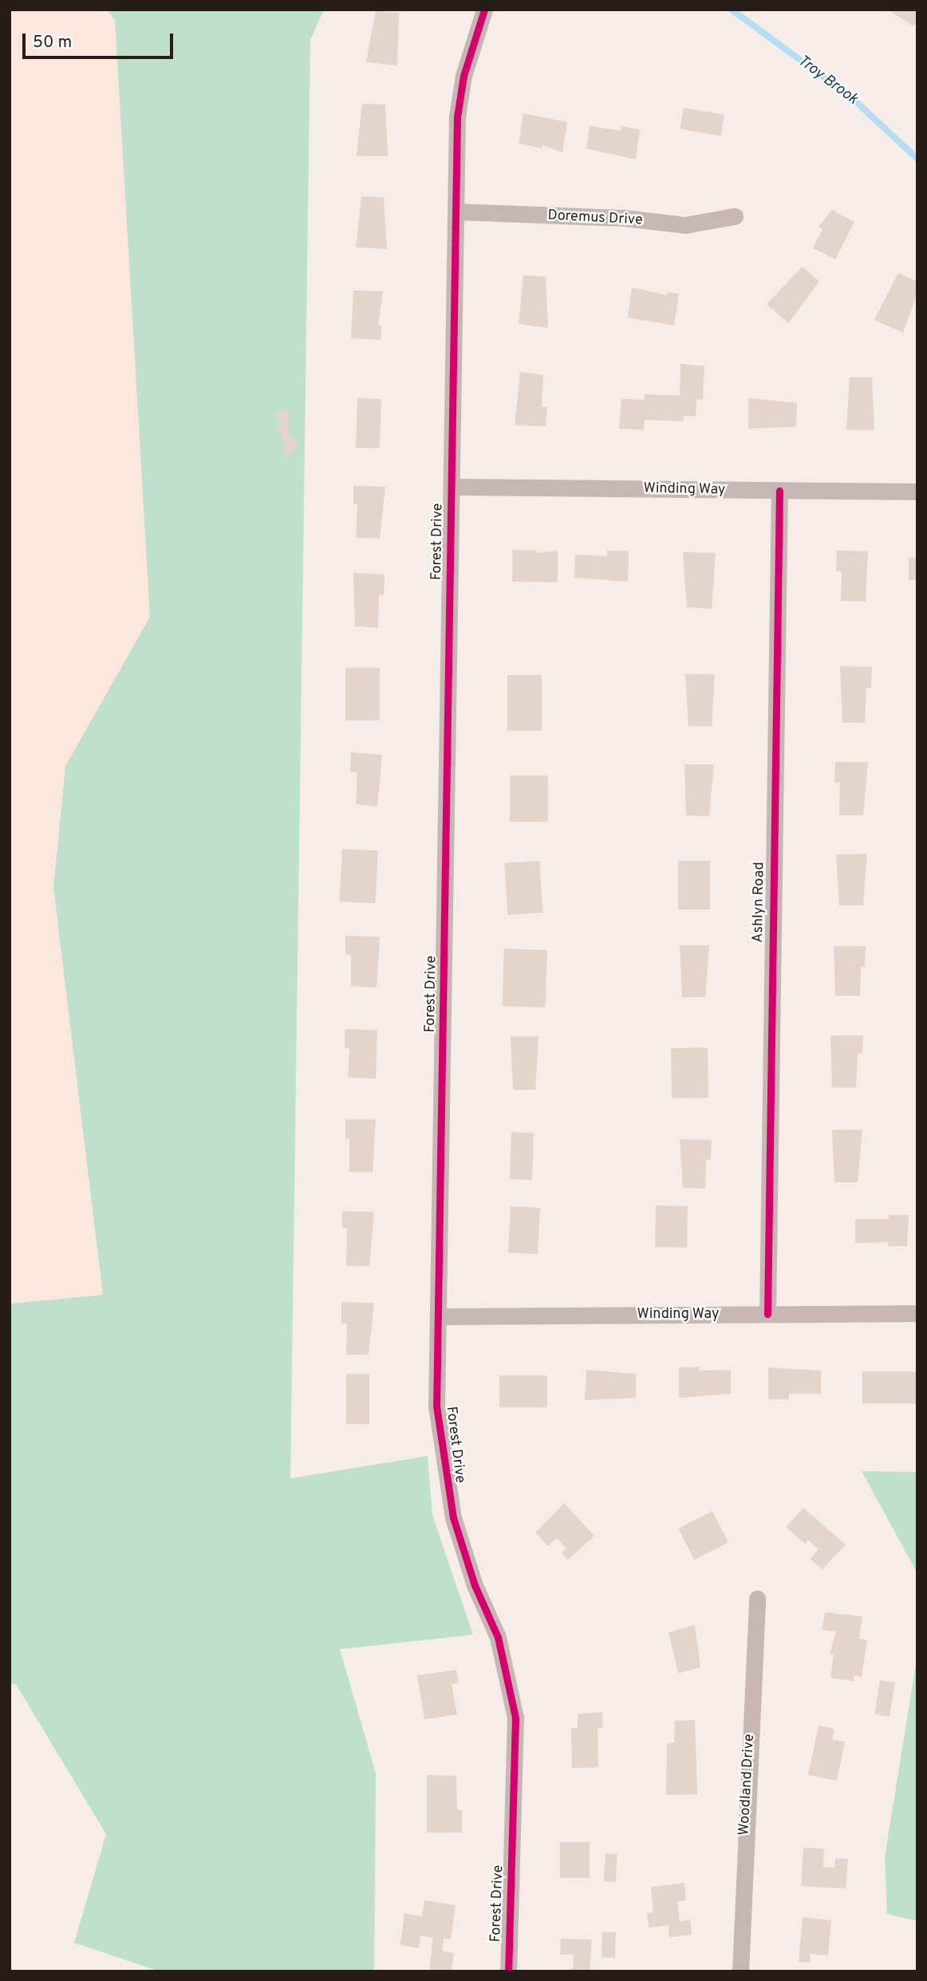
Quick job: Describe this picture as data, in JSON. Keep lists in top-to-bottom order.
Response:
{
  "streets": {
    "street": [
      "Doremus Drive",
      "Winding Way",
      "Forest Drive",
      "Ashlyn Road",
      "Woodland Drive"
    ]
  },
  "crossings": [
    ["Doremus Drive", "Forest Drive"],
    ["Winding Way", "Forest Drive"],
    ["Winding Way", "Ashlyn Road"]
  ],
  "water": ["Troy Brook"],
  "scale_bar": "50 m"
}
